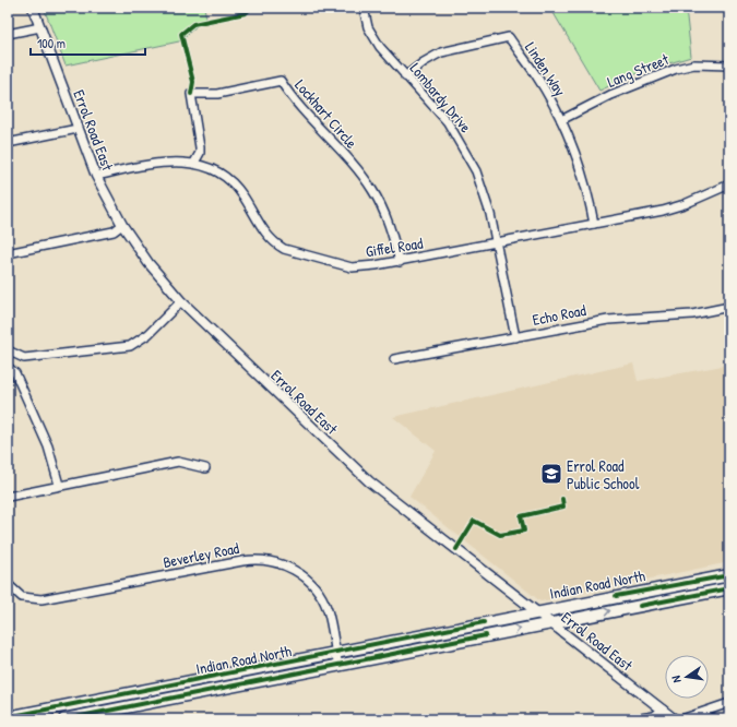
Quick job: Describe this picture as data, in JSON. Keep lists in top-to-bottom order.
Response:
{
  "streets": {
    "main road": ["Indian Road North"],
    "street": [
      "Linden Way",
      "Lang Street",
      "Lombardy Drive",
      "Lockhart Circle",
      "Errol Road East",
      "Giffel Road",
      "Echo Road",
      "Beverley Road"
    ]
  },
  "crossings": [
    ["Linden Way", "Lang Street"],
    ["Linden Way", "Lombardy Drive"],
    ["Linden Way", "Giffel Road"],
    ["Lombardy Drive", "Giffel Road"],
    ["Lombardy Drive", "Echo Road"],
    ["Lockhart Circle", "Giffel Road"],
    ["Errol Road East", "Giffel Road"],
    ["Errol Road East", "Indian Road North"],
    ["Beverley Road", "Indian Road North"]
  ],
  "places": {
    "school or university": ["Errol Road Public School"]
  },
  "scale_bar": "100 m",
  "north": "left"
}
